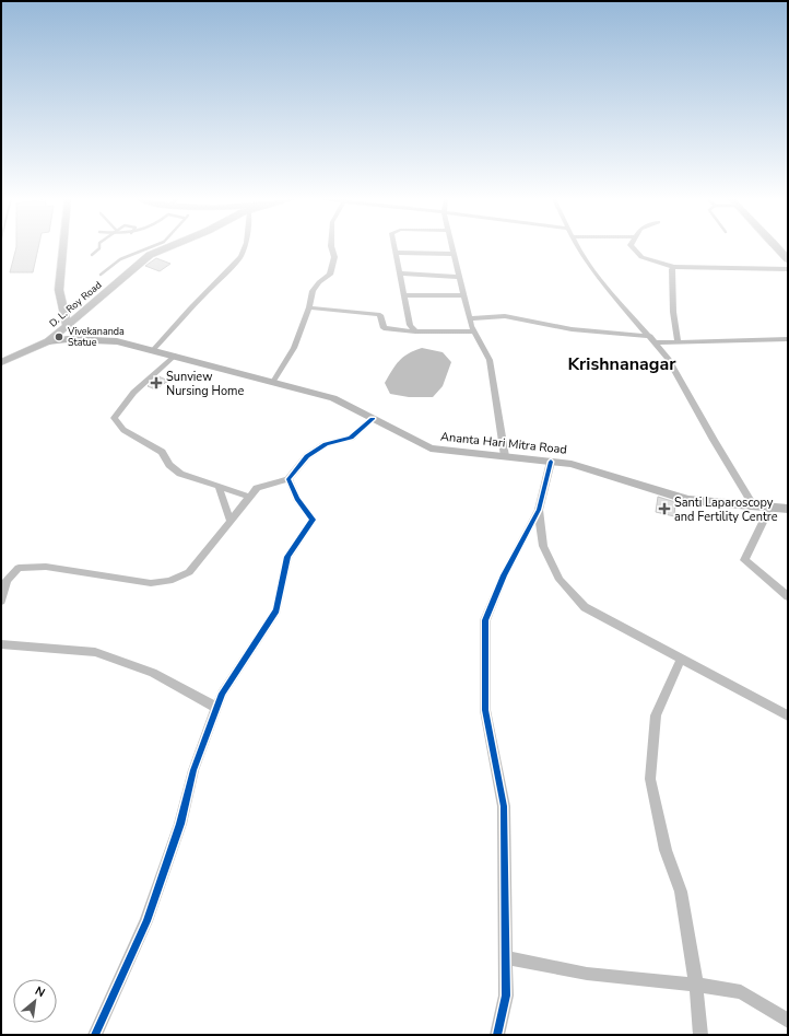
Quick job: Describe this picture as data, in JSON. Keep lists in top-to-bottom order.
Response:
{
  "streets": {
    "main road": ["D. L. Roy Road", "Ananta Hari Mitra Road"]
  },
  "crossings": [
    ["D. L. Roy Road", "Ananta Hari Mitra Road"]
  ],
  "districts": ["Krishnanagar"],
  "places": {
    "other": ["Vivekananda Statue"],
    "health": ["Sunview Nursing Home", "Santi Laparoscopy and Fertility Centre"]
  },
  "north": "top right"
}
